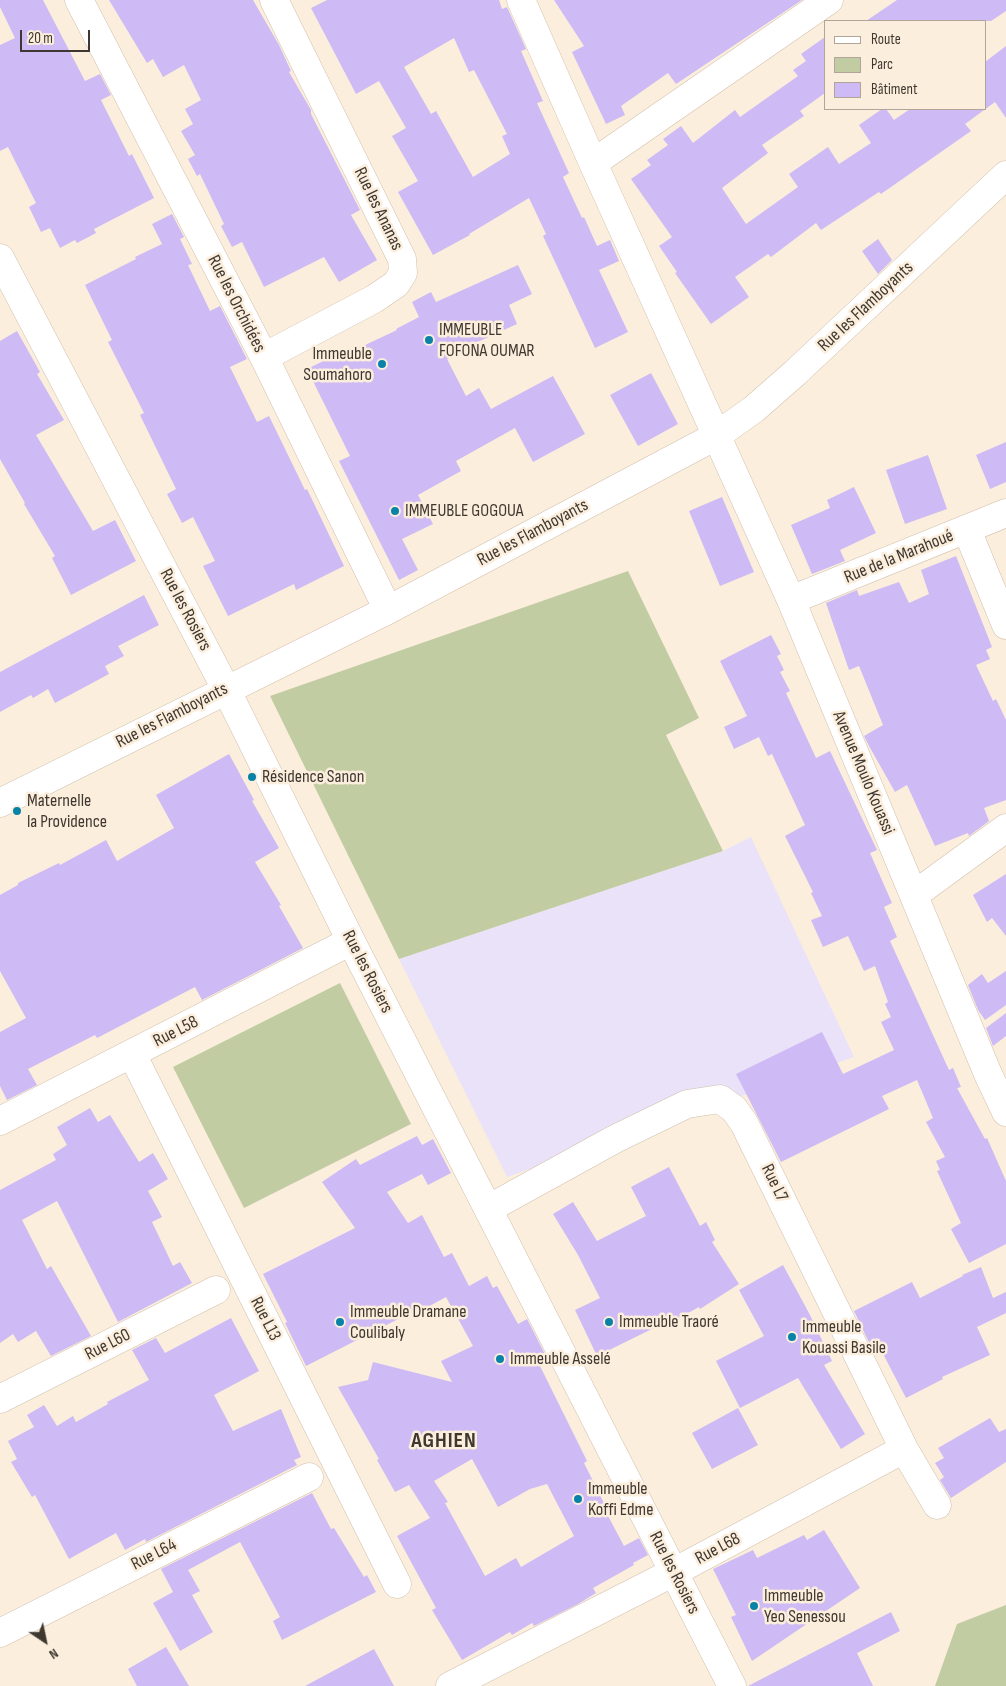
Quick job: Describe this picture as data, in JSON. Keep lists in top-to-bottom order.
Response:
{
  "streets": {
    "street": [
      "Rue les Ananas",
      "Rue les Orchidées",
      "Rue les Flamboyants",
      "Rue de la Marahoué",
      "Rue les Rosiers",
      "Avenue Moulo Kouassi",
      "Rue L58",
      "Rue L7",
      "Rue L13",
      "Rue L60",
      "Rue L68",
      "Rue L64"
    ]
  },
  "crossings": [
    ["Rue les Ananas", "Rue les Orchidées"],
    ["Rue les Orchidées", "Rue les Flamboyants"],
    ["Rue les Flamboyants", "Rue les Rosiers"],
    ["Rue les Flamboyants", "Avenue Moulo Kouassi"],
    ["Rue de la Marahoué", "Avenue Moulo Kouassi"],
    ["Rue les Rosiers", "Rue L58"],
    ["Rue les Rosiers", "Rue L7"],
    ["Rue les Rosiers", "Rue L68"],
    ["Rue L58", "Rue L13"],
    ["Rue L7", "Rue L68"]
  ],
  "districts": ["AGHIEN"],
  "places": [
    "IMMEUBLE FOFONA OUMAR",
    "Immeuble Soumahoro",
    "IMMEUBLE GOGOUA",
    "Résidence Sanon",
    "Maternelle la Providence",
    "Immeuble Dramane Coulibaly",
    "Immeuble Traoré",
    "Immeuble Kouassi Basile",
    "Immeuble Asselé",
    "Immeuble Koffi Edme",
    "Immeuble Yeo Senessou"
  ],
  "legend": ["Route", "Parc", "Bâtiment"],
  "scale_bar": "20 m",
  "north": "bottom right"
}
